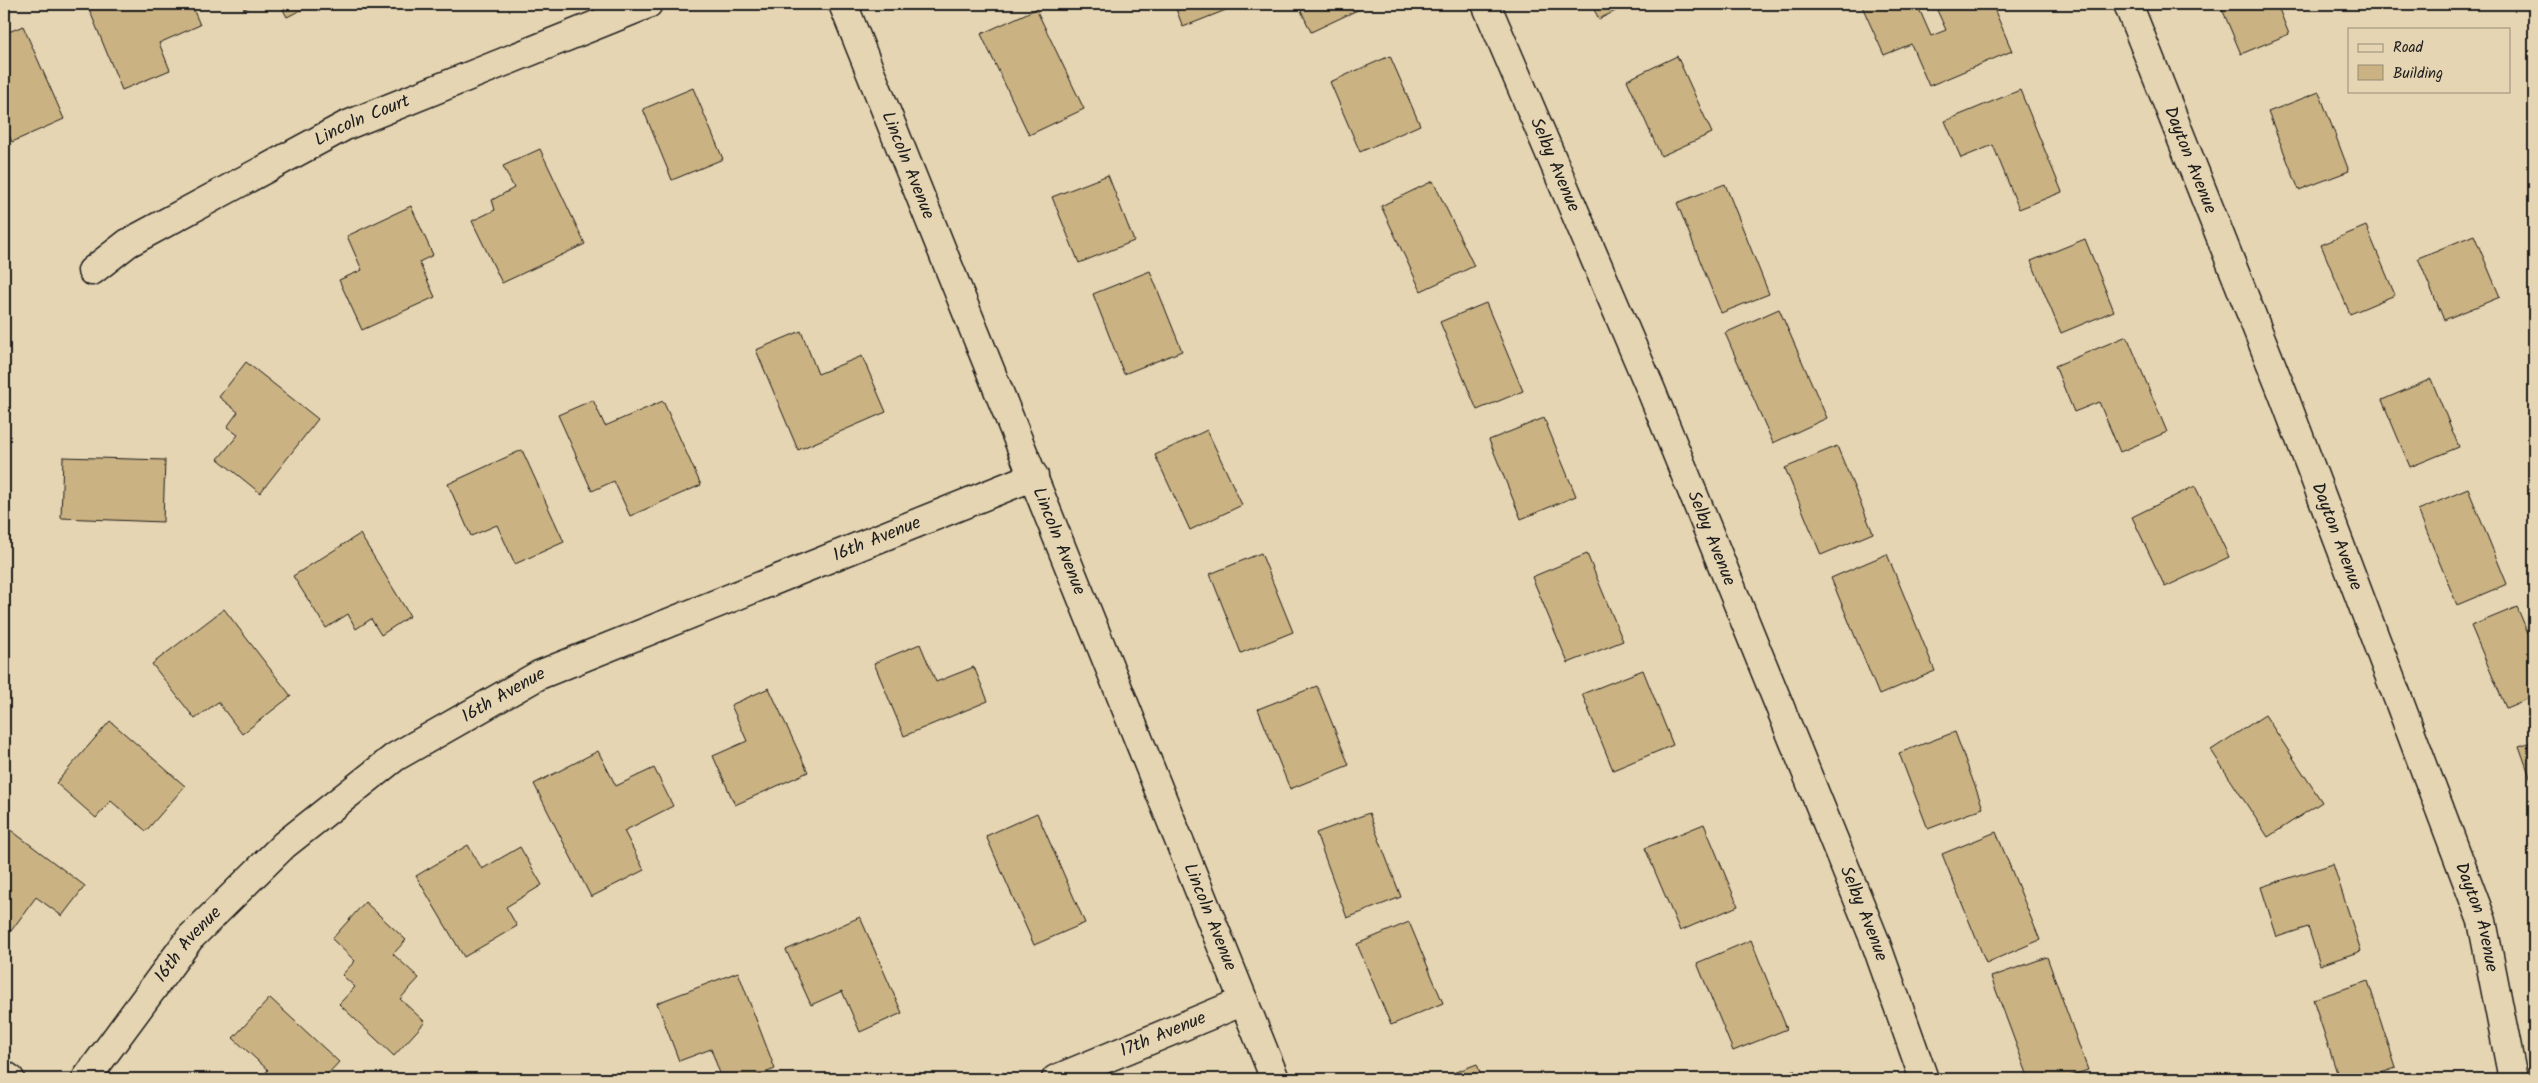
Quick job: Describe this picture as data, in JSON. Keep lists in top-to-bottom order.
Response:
{
  "streets": {
    "street": [
      "Lincoln Court",
      "Dayton Avenue",
      "Selby Avenue",
      "Lincoln Avenue",
      "16th Avenue",
      "17th Avenue"
    ]
  },
  "crossings": [
    ["Lincoln Avenue", "16th Avenue"],
    ["Lincoln Avenue", "17th Avenue"]
  ],
  "legend": ["Road", "Building"]
}
